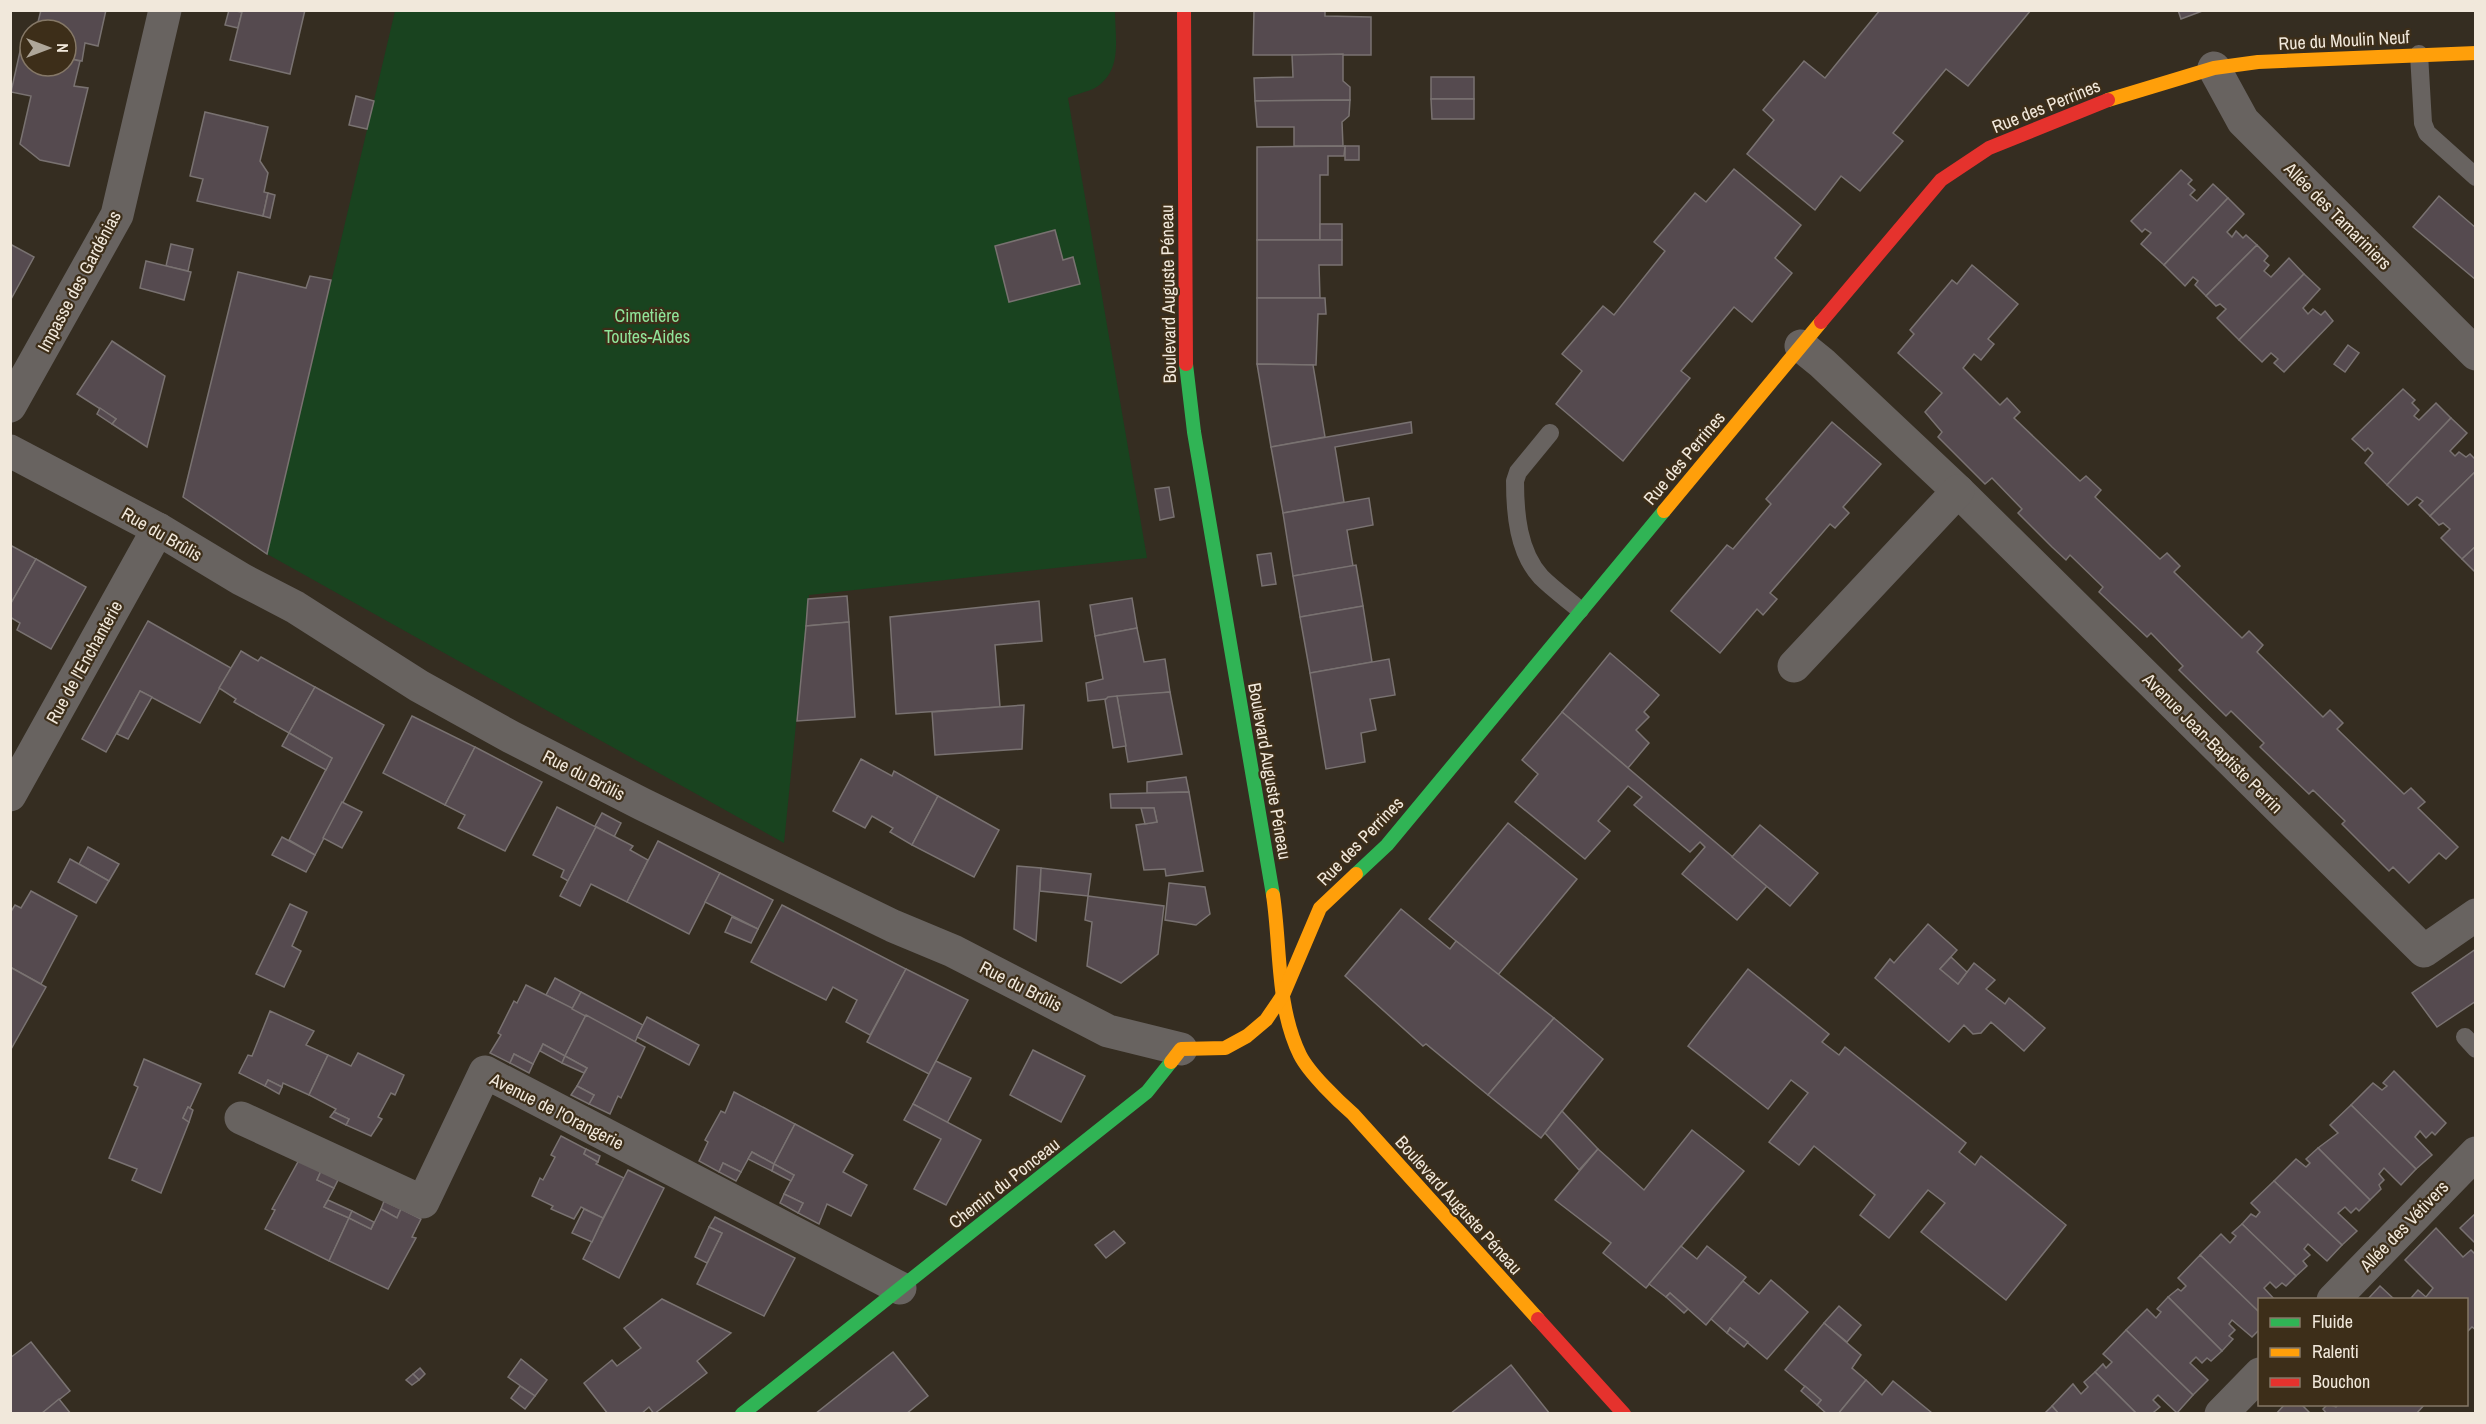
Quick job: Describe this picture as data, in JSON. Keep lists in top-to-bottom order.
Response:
{
  "streets": {
    "street": [
      "Rue du Moulin Neuf",
      "Rue des Perrines",
      "Allée des Tamariniers",
      "Impasse des Gardénias",
      "Boulevard Auguste Péneau",
      "Rue du Brûlis",
      "Rue de l'Enchanterie",
      "Avenue Jean-Baptiste Perrin",
      "Avenue de l'Orangerie",
      "Chemin du Ponceau",
      "Allée des Vétivers"
    ]
  },
  "crossings": [
    ["Rue du Moulin Neuf", "Rue des Perrines"],
    ["Rue du Moulin Neuf", "Allée des Tamariniers"],
    ["Rue des Perrines", "Allée des Tamariniers"],
    ["Rue des Perrines", "Boulevard Auguste Péneau"],
    ["Rue des Perrines", "Avenue Jean-Baptiste Perrin"],
    ["Rue du Brûlis", "Rue de l'Enchanterie"],
    ["Rue du Brûlis", "Chemin du Ponceau"],
    ["Avenue de l'Orangerie", "Chemin du Ponceau"]
  ],
  "parks": ["Cimetière Toutes-Aides"],
  "legend": ["Fluide", "Ralenti", "Bouchon"],
  "north": "right"
}
